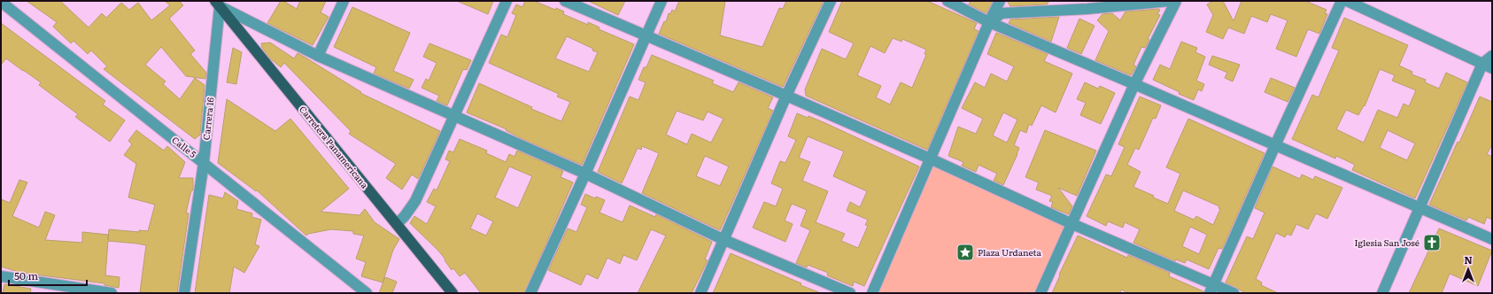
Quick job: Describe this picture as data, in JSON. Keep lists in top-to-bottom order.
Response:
{
  "streets": {
    "main road": ["Carretera Panamericana"],
    "street": ["Carrera 16", "Calle 5"]
  },
  "crossings": [
    ["Carrera 16", "Calle 5"],
    ["Carrera 16", "Carretera Panamericana"]
  ],
  "places": {
    "church": ["Iglesia San José"],
    "place": ["Plaza Urdaneta"]
  },
  "scale_bar": "50 m",
  "north": "top"
}
